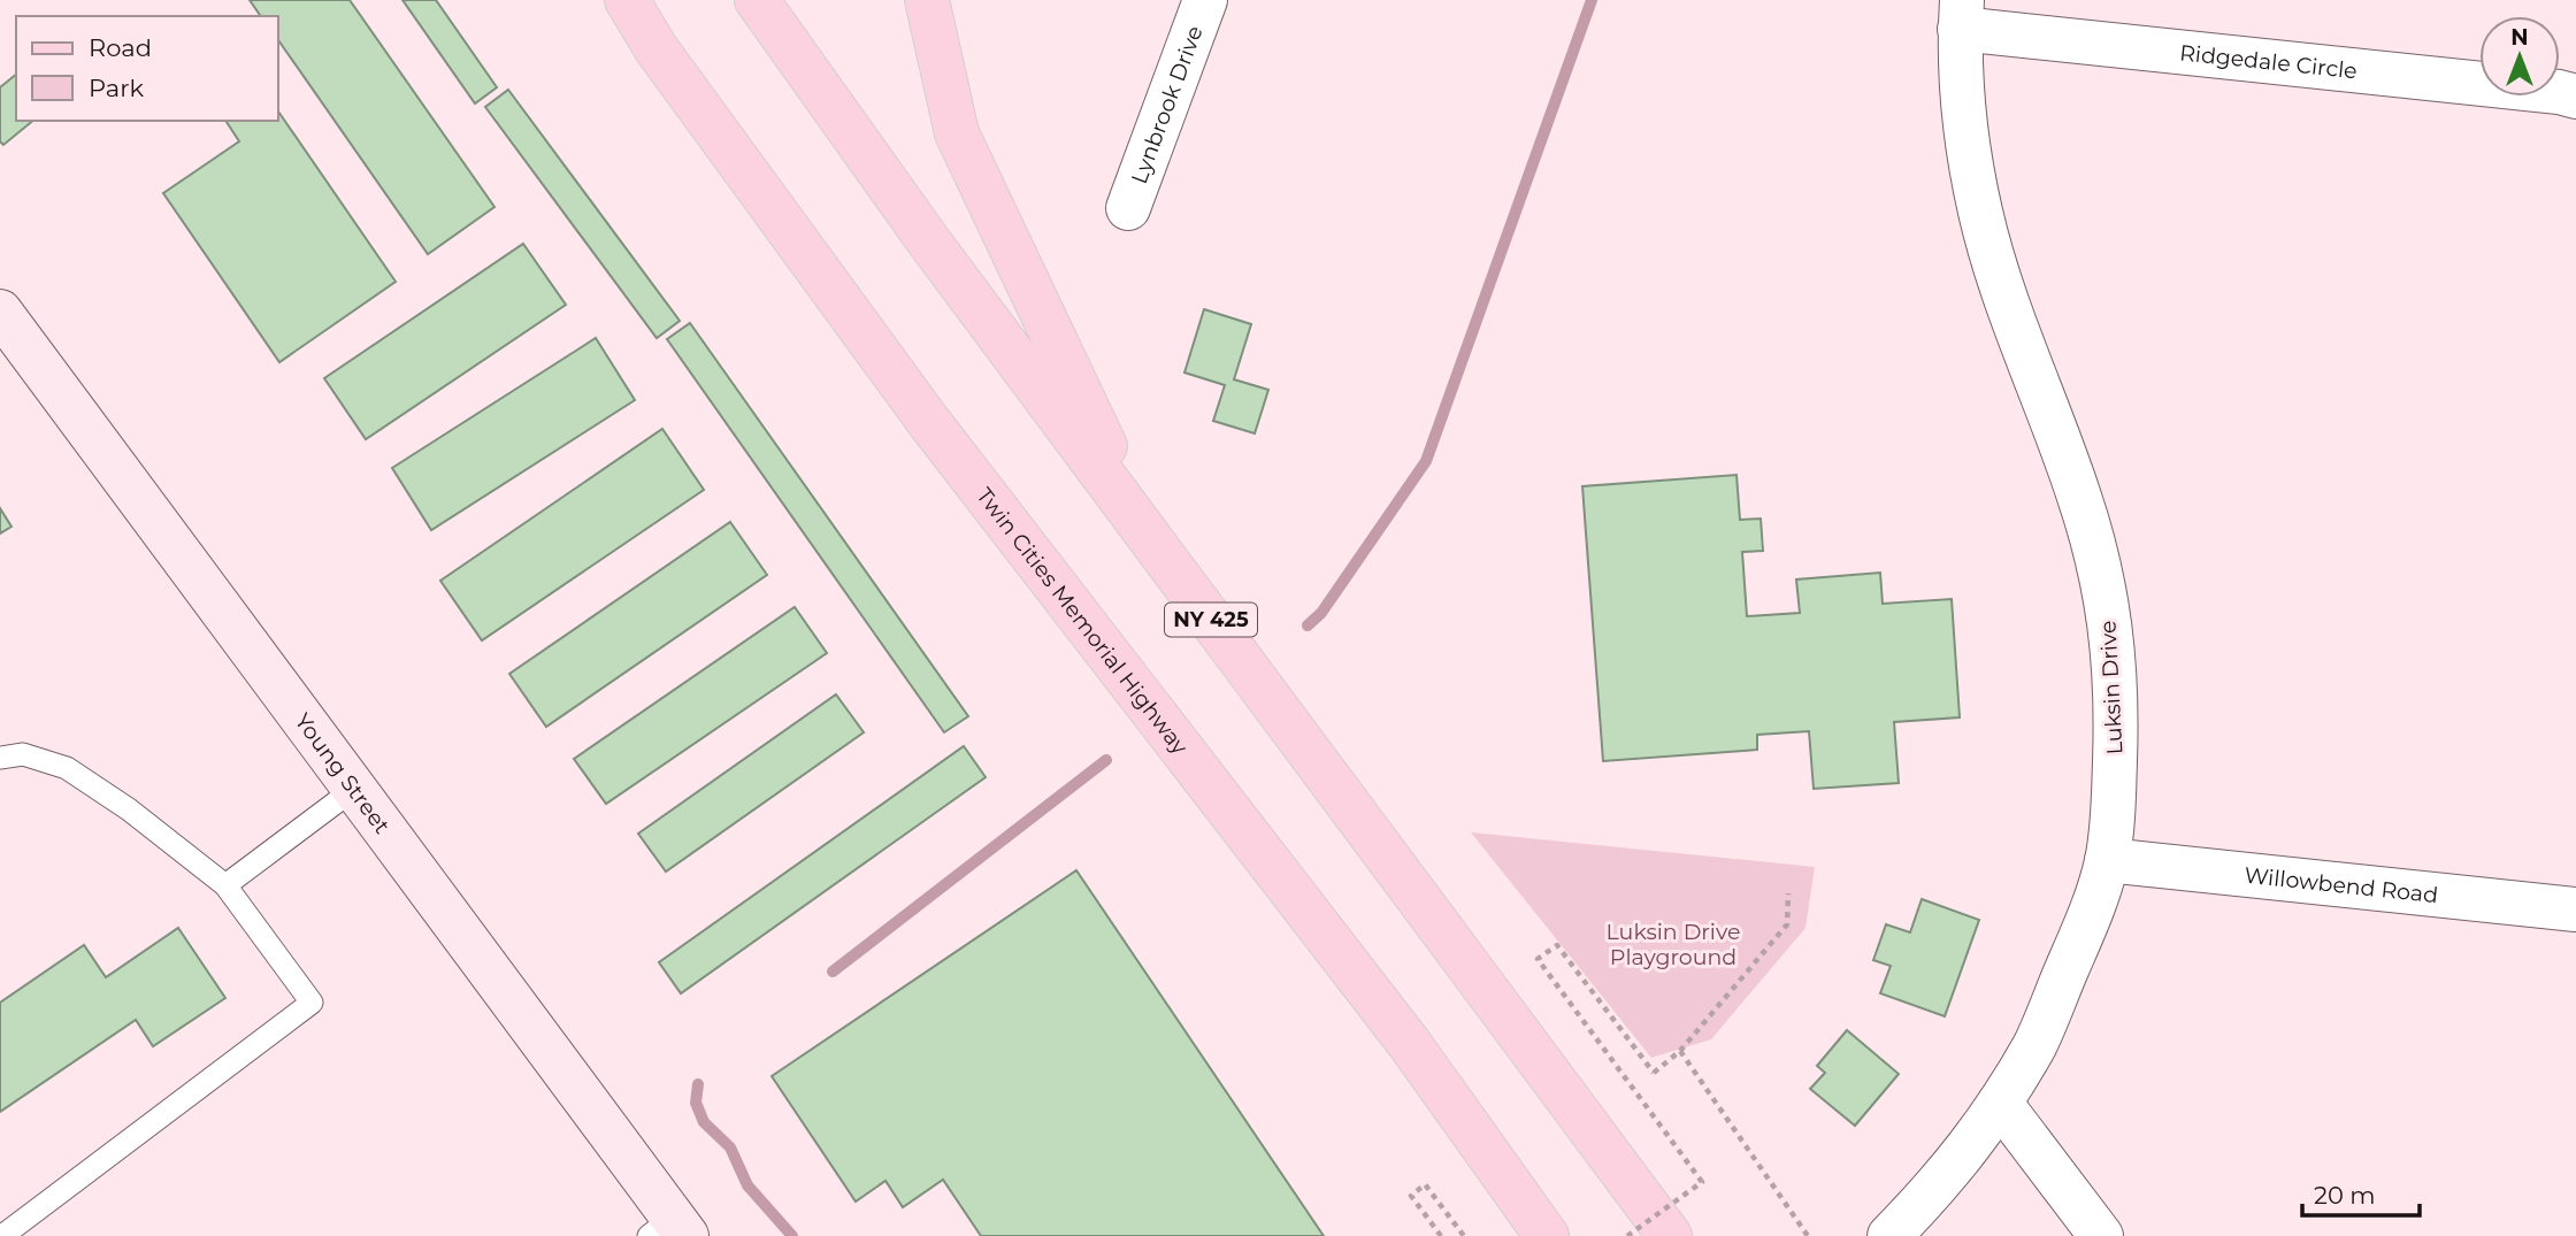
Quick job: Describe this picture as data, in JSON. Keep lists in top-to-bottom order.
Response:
{
  "streets": {
    "main road": ["NY 425", "Twin Cities Memorial Highway"],
    "street": [
      "Ridgedale Circle",
      "Lynbrook Drive",
      "Luksin Drive",
      "Young Street",
      "Willowbend Road"
    ]
  },
  "crossings": [
    ["Ridgedale Circle", "Luksin Drive"],
    ["Luksin Drive", "Willowbend Road"]
  ],
  "parks": ["Luksin Drive Playground"],
  "legend": ["Road", "Park"],
  "scale_bar": "20 m",
  "north": "top"
}
